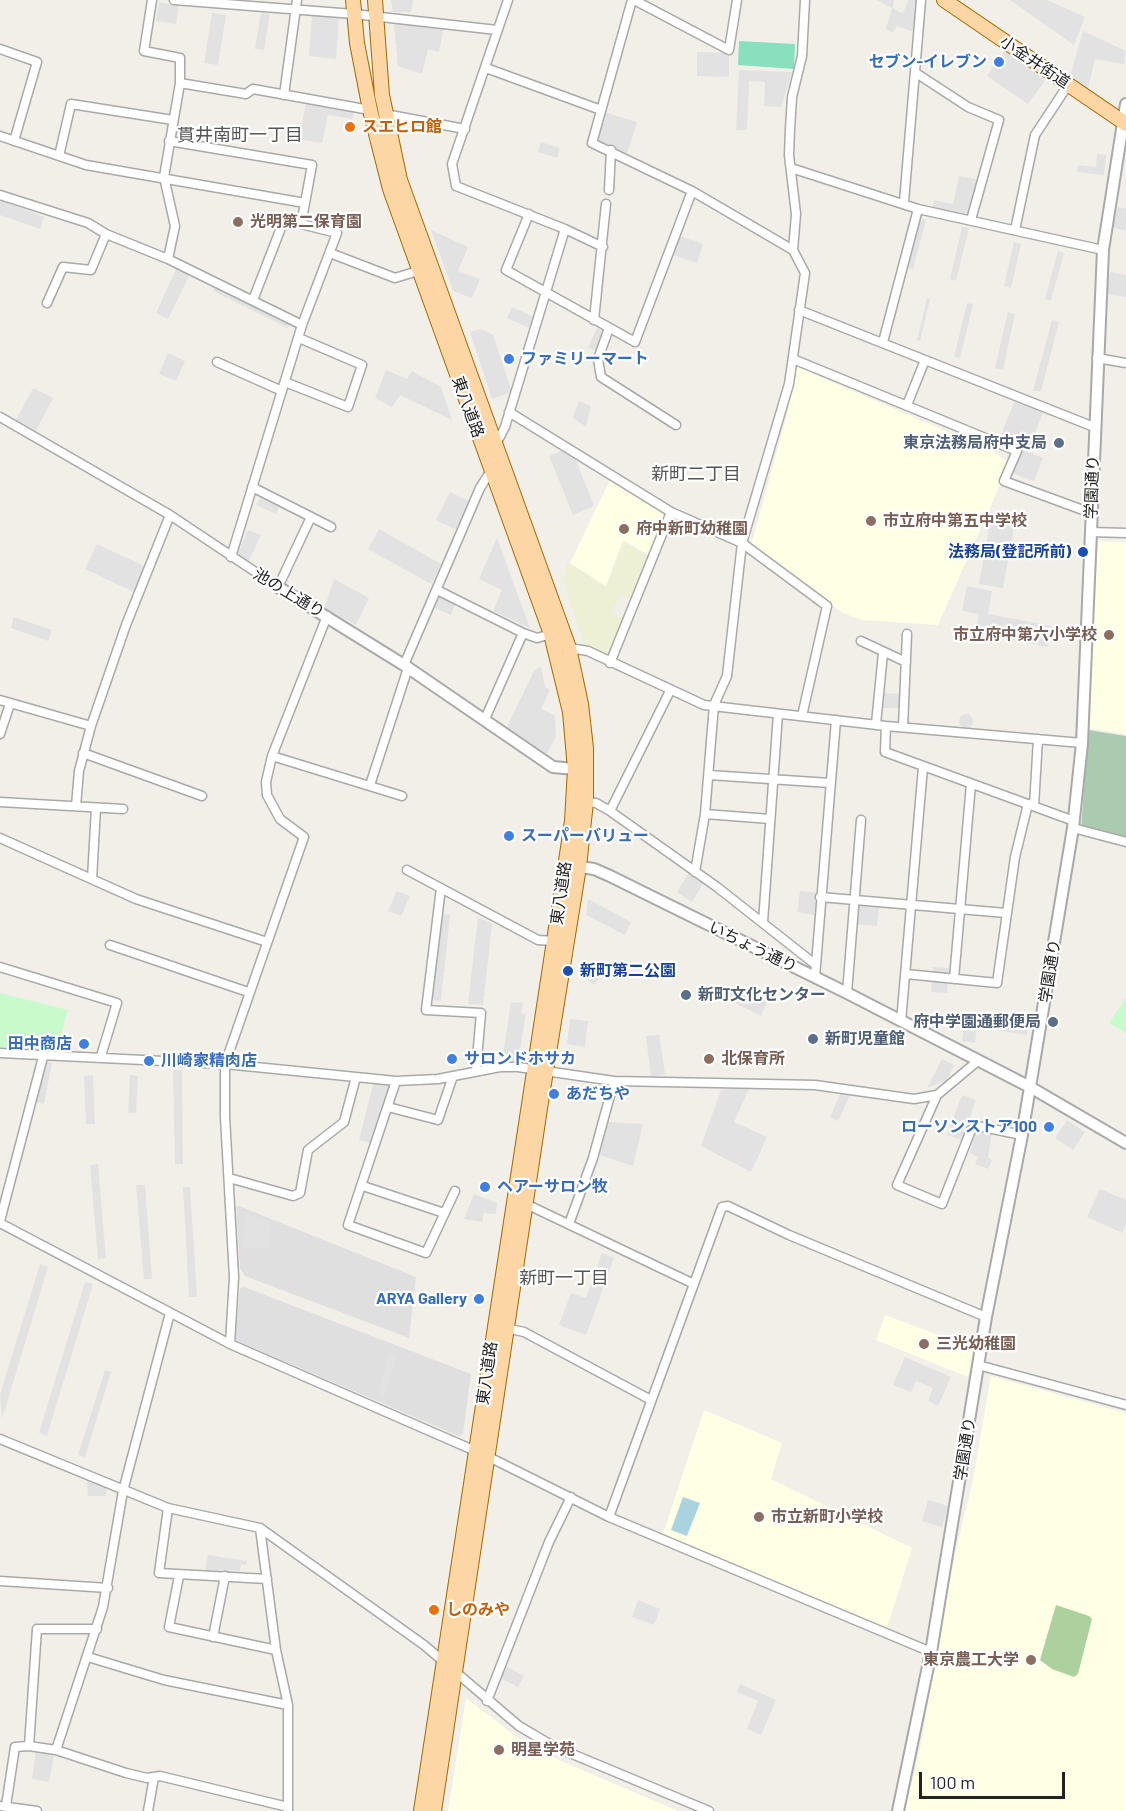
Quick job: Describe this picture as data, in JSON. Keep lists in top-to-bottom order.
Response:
{
  "streets": {
    "main road": ["小金井街道", "東八道路"],
    "street": ["学園通り", "池の上通り", "いちょう通り"]
  },
  "crossings": [
    ["小金井街道", "学園通り"],
    ["東八道路", "池の上通り"],
    ["東八道路", "いちょう通り"],
    ["学園通り", "いちょう通り"]
  ],
  "districts": ["貫井南町一丁目", "新町二丁目", "新町一丁目"],
  "places": [
    "セブン-イレブン",
    "スエヒロ館",
    "光明第二保育園",
    "ファミリーマート",
    "東京法務局府中支局",
    "市立府中第五中学校",
    "府中新町幼稚園",
    "法務局(登記所前)",
    "市立府中第六小学校",
    "スーパーバリュー",
    "新町第二公園",
    "新町文化センター",
    "府中学園通郵便局",
    "新町児童館",
    "田中商店",
    "サロンドホサカ",
    "北保育所",
    "川崎家精肉店",
    "あだちや",
    "ローソンストア100",
    "ヘアーサロン牧",
    "ARYA Gallery",
    "三光幼稚園",
    "市立新町小学校",
    "しのみや",
    "東京農工大学",
    "明星学苑"
  ],
  "scale_bar": "100 m"
}
